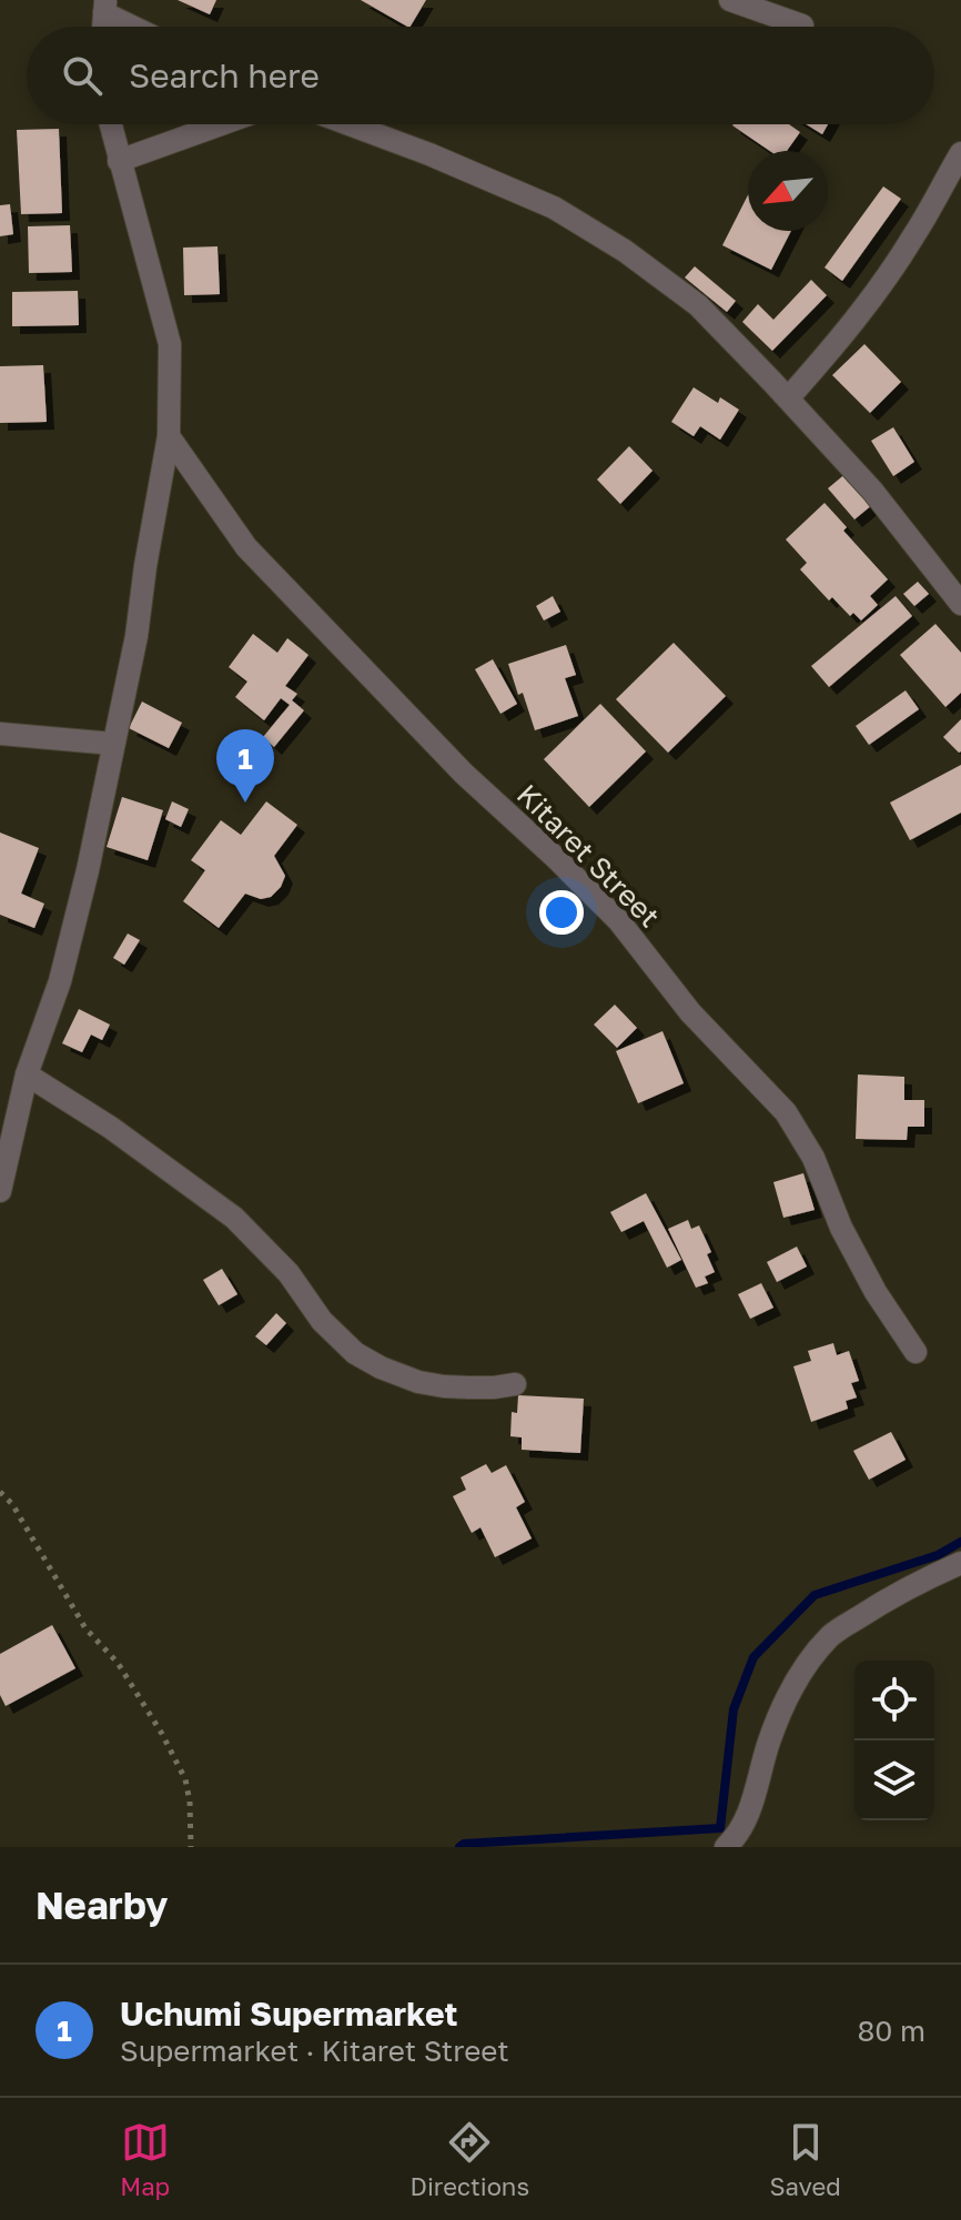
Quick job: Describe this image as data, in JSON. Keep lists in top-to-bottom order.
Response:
{
  "streets": {
    "street": ["Kitaret Street"]
  },
  "north": "bottom left",
  "page": {
    "search": "Search here",
    "pins": "1",
    "heading": "Nearby",
    "list": [
      {
        "mark": "1",
        "name": "Uchumi Supermarket",
        "note": "Supermarket · Kitaret Street",
        "value": "80 m"
      }
    ],
    "nav": ["Map", "Directions", "Saved"]
  }
}
